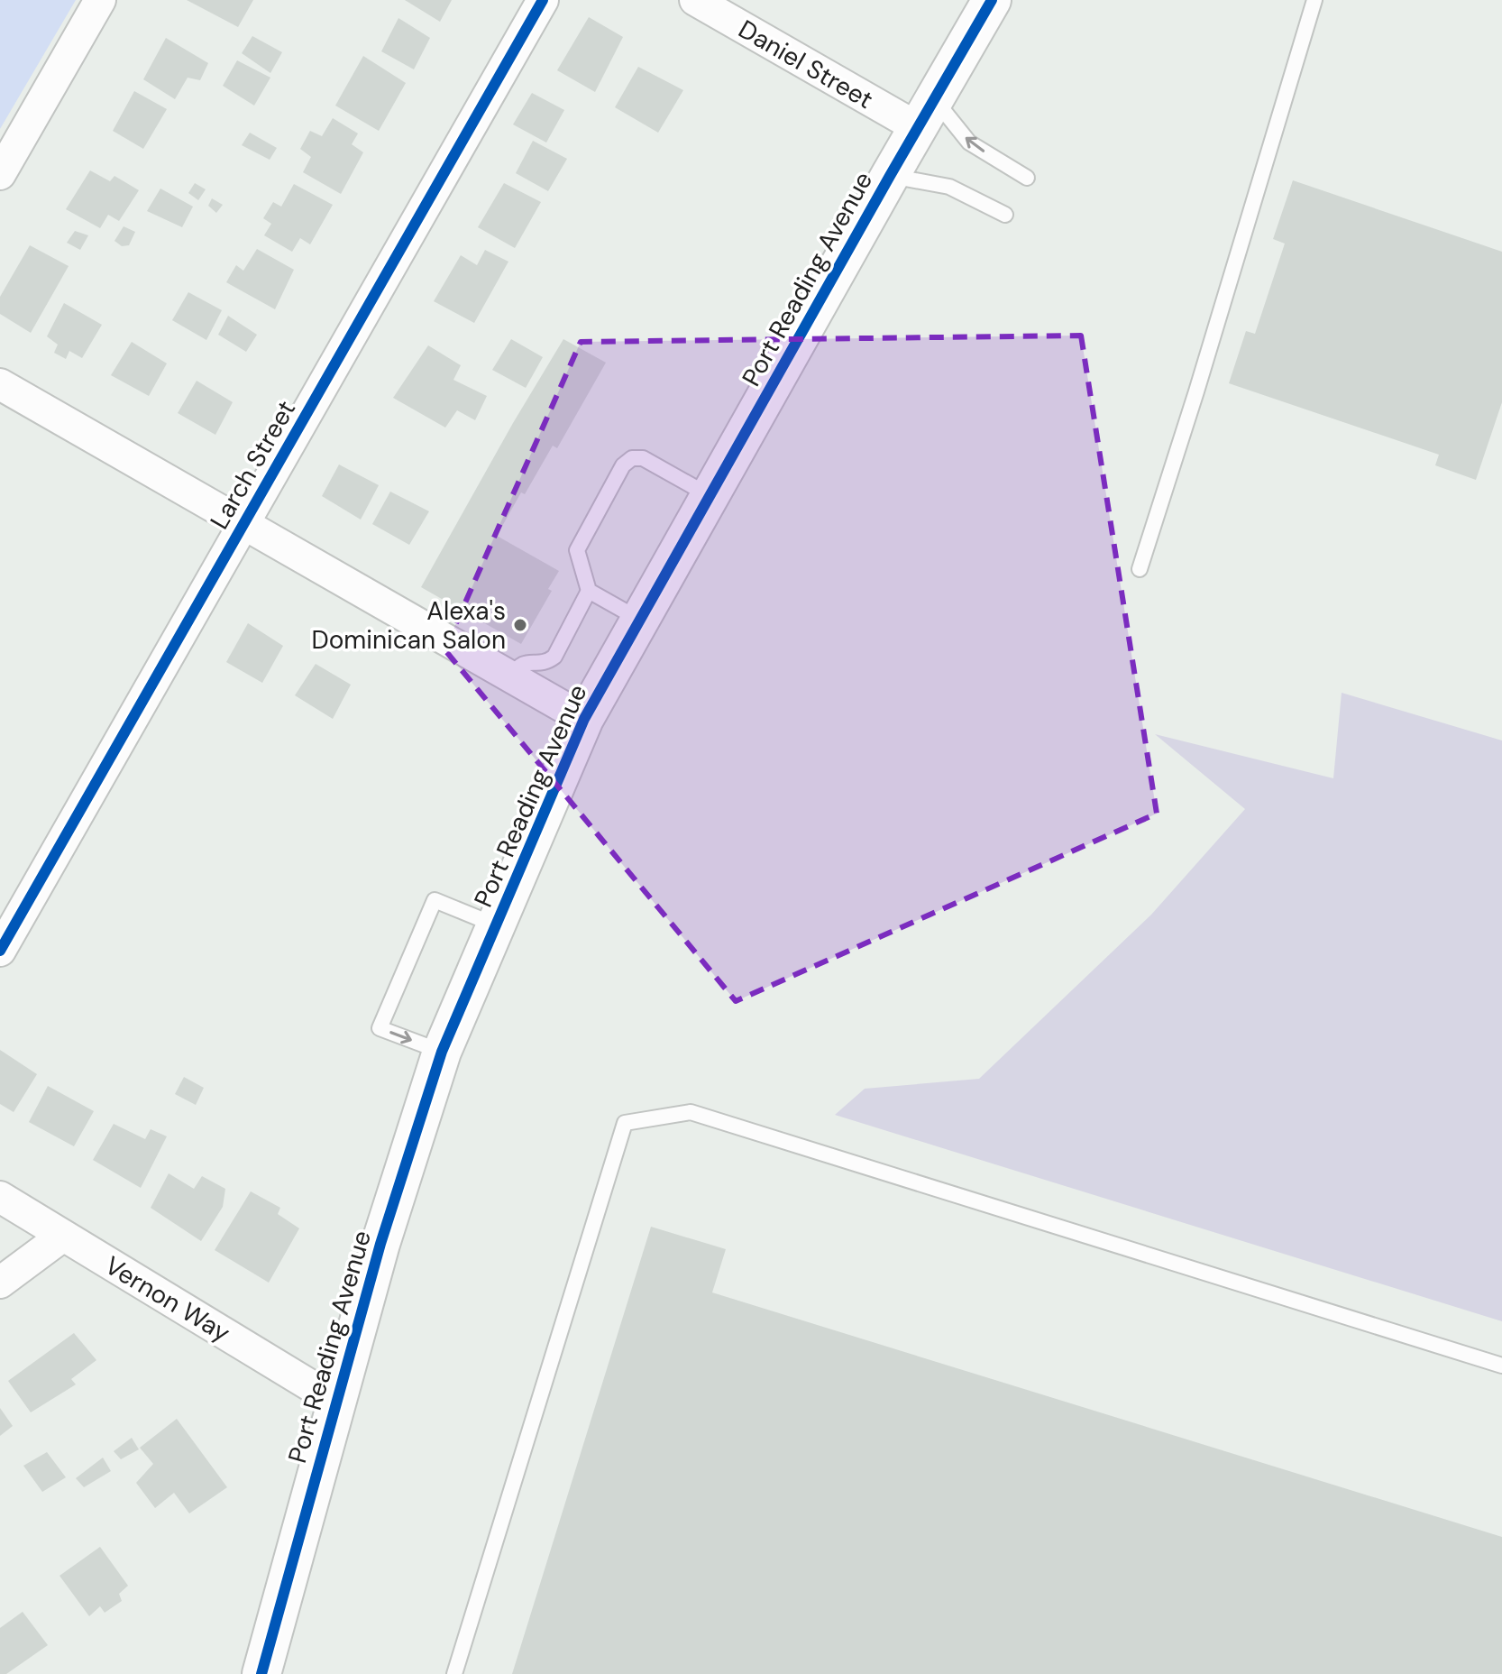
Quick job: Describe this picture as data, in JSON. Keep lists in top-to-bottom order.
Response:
{
  "streets": {
    "street": [
      "Daniel Street",
      "Port Reading Avenue",
      "Larch Street",
      "Vernon Way"
    ]
  },
  "crossings": [
    ["Daniel Street", "Port Reading Avenue"],
    ["Port Reading Avenue", "Vernon Way"]
  ],
  "places": ["Alexa's Dominican Salon"]
}
